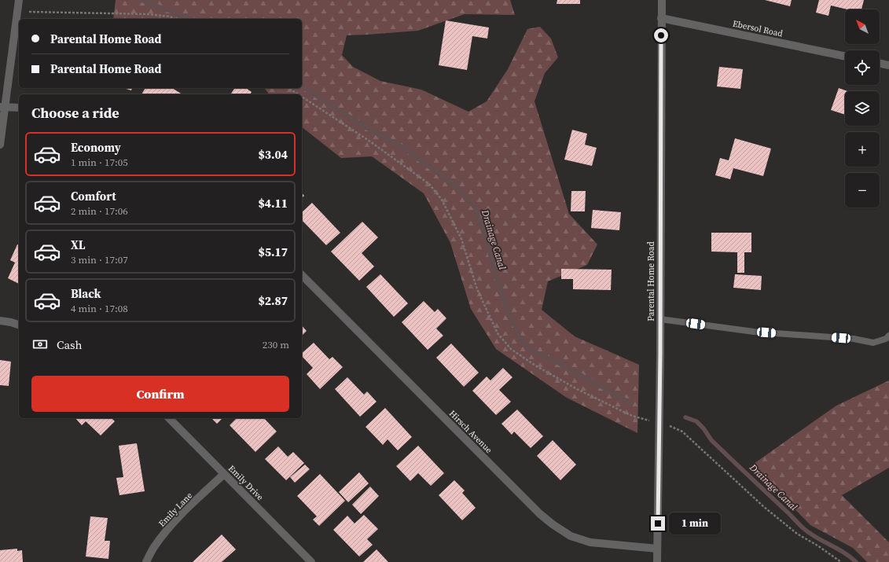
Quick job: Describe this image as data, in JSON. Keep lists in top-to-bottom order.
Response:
{
  "streets": {
    "street": [
      "Ebersol Road",
      "Parental Home Road",
      "Hirsch Avenue",
      "Emily Drive",
      "Emily Lane"
    ]
  },
  "crossings": [
    ["Ebersol Road", "Parental Home Road"],
    ["Parental Home Road", "Hirsch Avenue"],
    ["Emily Drive", "Emily Lane"]
  ],
  "water": ["Drainage Canal"],
  "north": "top left",
  "page": {
    "map_buttons": ["+", "−"],
    "banner": ["Parental Home Road", "Parental Home Road"],
    "heading": "Choose a ride",
    "list": [
      {
        "name": "Economy",
        "note": "1 min · 17:05",
        "value": "$3.04"
      },
      {
        "name": "Comfort",
        "note": "2 min · 17:06",
        "value": "$4.11"
      },
      {
        "name": "XL",
        "note": "3 min · 17:07",
        "value": "$5.17"
      },
      {
        "name": "Black",
        "note": "4 min · 17:08",
        "value": "$2.87"
      }
    ],
    "pay": ["Cash", "230 m"],
    "buttons": "Confirm",
    "bubble": "1 min"
  }
}
